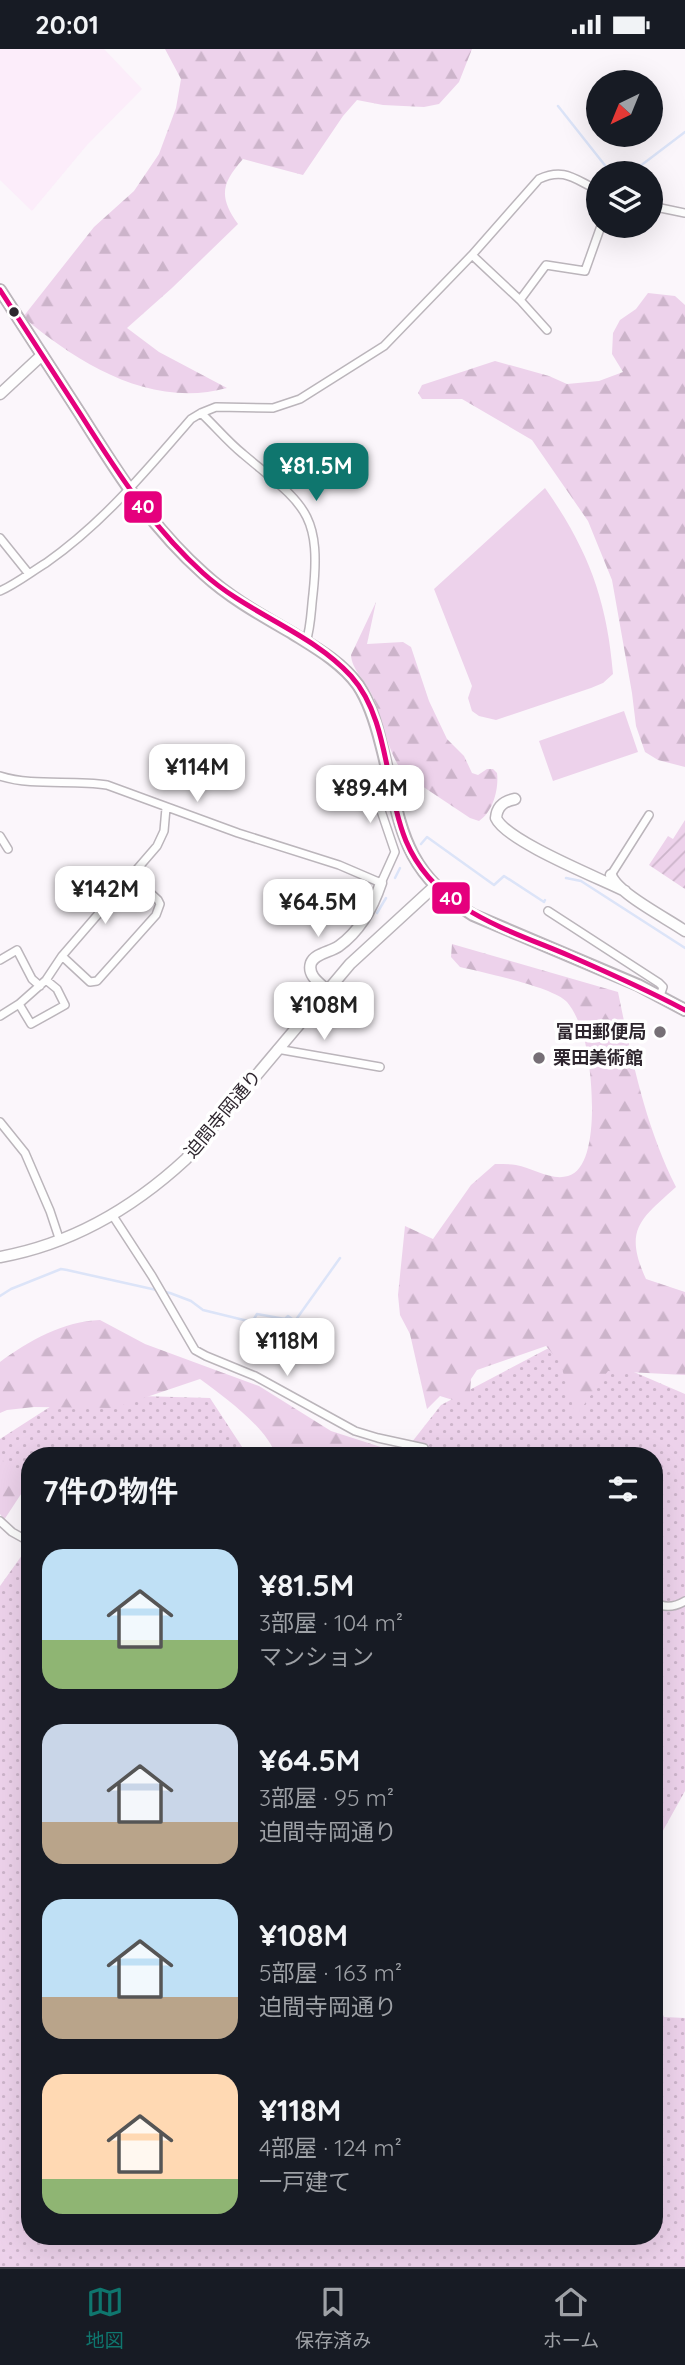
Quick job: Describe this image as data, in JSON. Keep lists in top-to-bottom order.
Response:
{
  "streets": {
    "street": ["迫間寺岡通り"]
  },
  "places": ["富田郵便局", "栗田美術館"],
  "lines": ["transit line 40"],
  "north": "bottom left",
  "page": {
    "status": "20:01",
    "price": [
      "¥81.5M",
      "¥114M",
      "¥89.4M",
      "¥142M",
      "¥64.5M",
      "¥108M",
      "¥118M"
    ],
    "heading": "7件の物件",
    "list": [
      {
        "name": "¥81.5M",
        "note": "3部屋 · 104 m² · マンション"
      },
      {
        "name": "¥64.5M",
        "note": "3部屋 · 95 m² · 迫間寺岡通り"
      },
      {
        "name": "¥108M",
        "note": "5部屋 · 163 m² · 迫間寺岡通り"
      },
      {
        "name": "¥118M",
        "note": "4部屋 · 124 m² · 一戸建て"
      }
    ],
    "tabs": ["地図", "保存済み", "ホーム"]
  }
}
